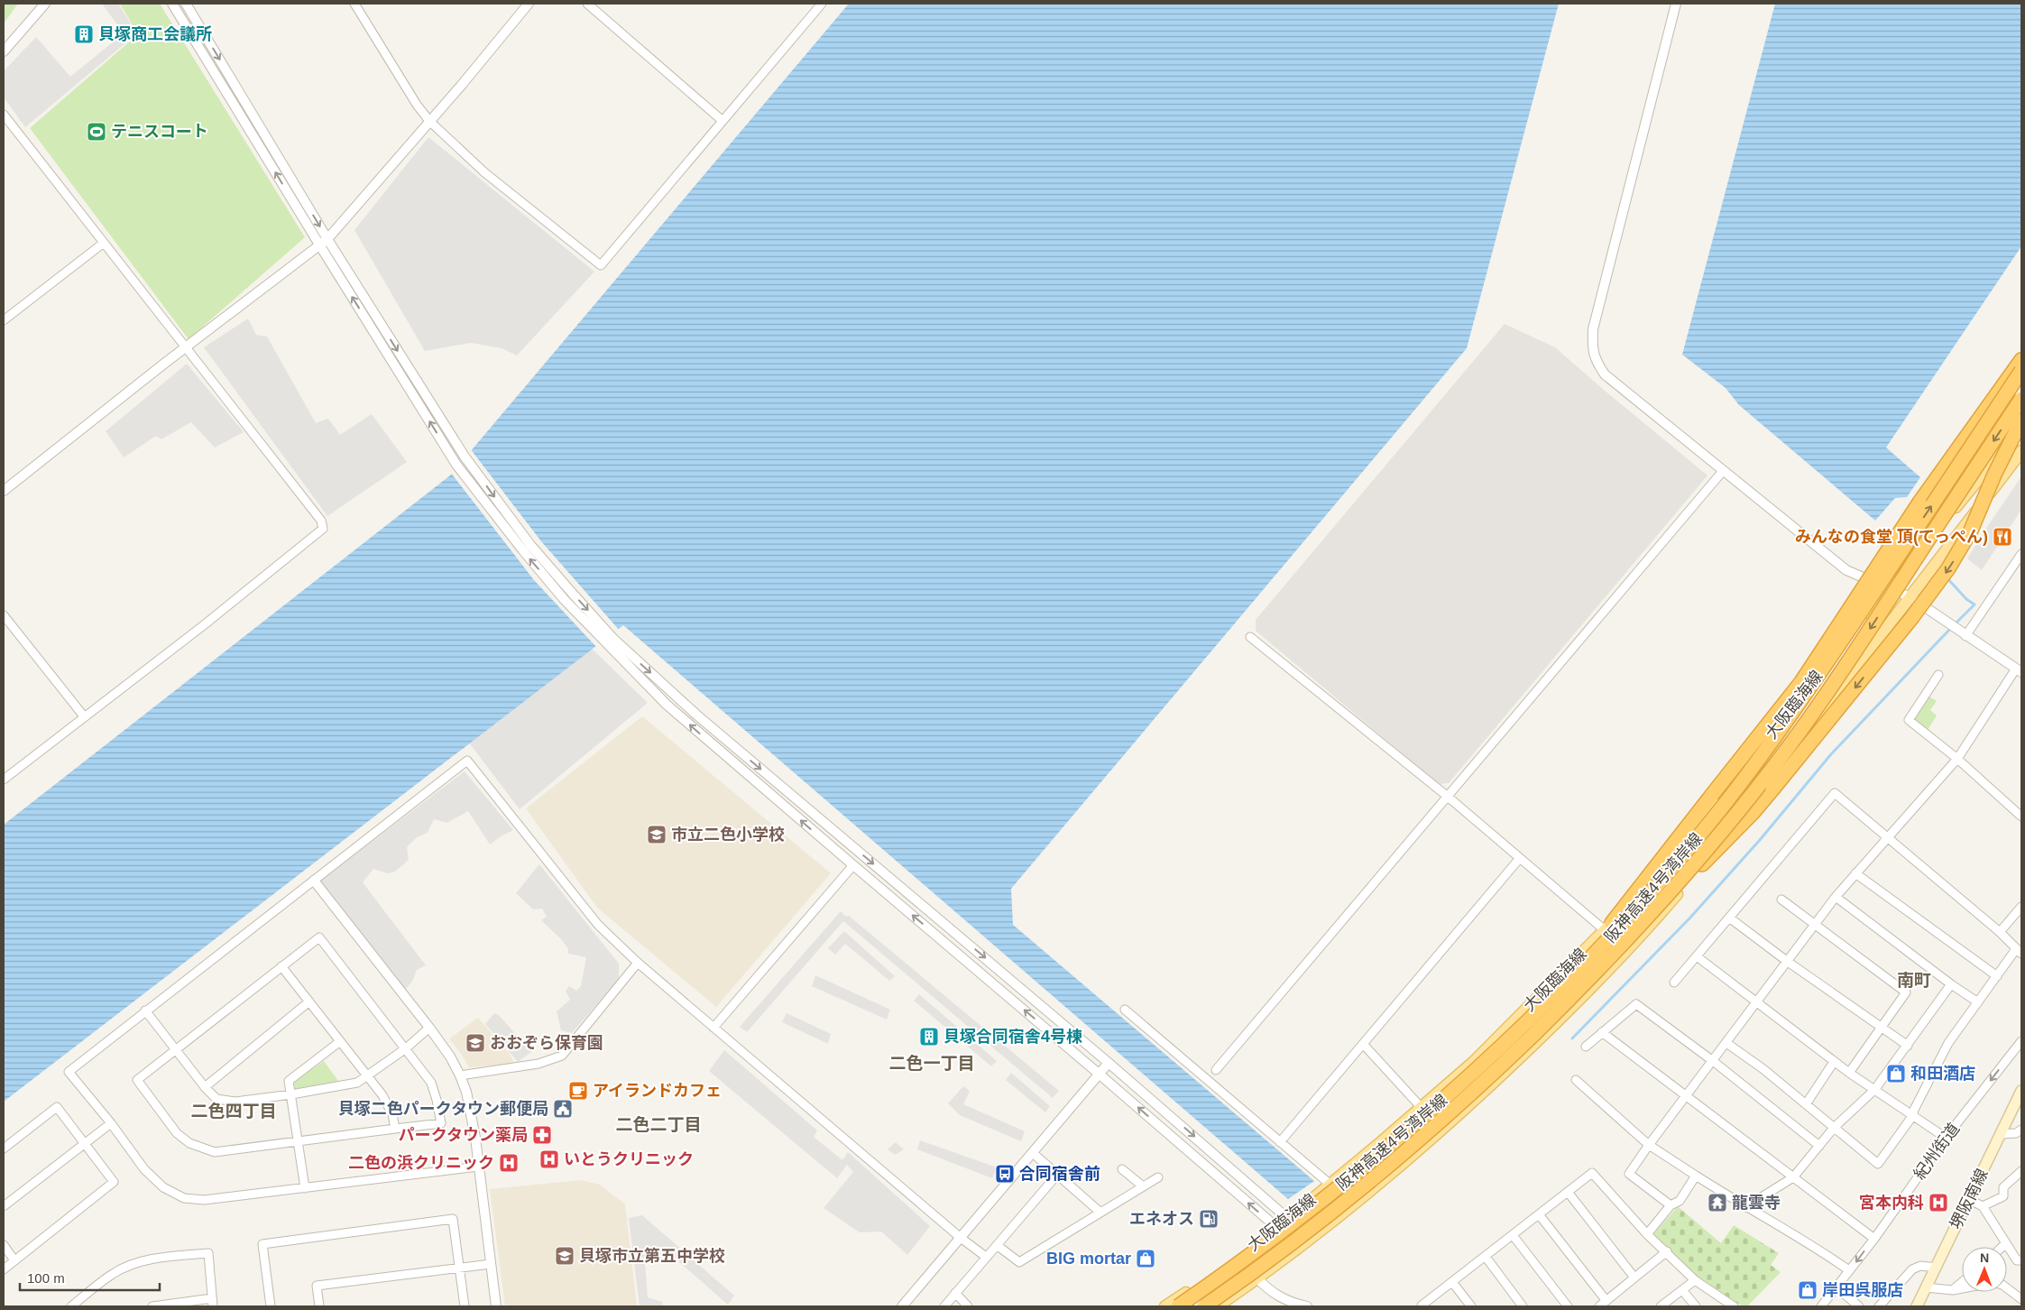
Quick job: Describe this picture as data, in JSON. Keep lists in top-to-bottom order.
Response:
{
  "streets": {
    "highway": ["阪神高速4号湾岸線"],
    "main road": ["大阪臨海線", "堺阪南線"],
    "street": ["紀州街道"]
  },
  "districts": [
    "南町",
    "二色一丁目",
    "二色四丁目",
    "二色二丁目"
  ],
  "places": {
    "building": ["貝塚商工会議所", "貝塚合同宿舎4号棟"],
    "sports": ["テニスコート"],
    "restaurant": ["みんなの食堂 頂(てっぺん)"],
    "school or university": ["市立二色小学校", "おおぞら保育園", "貝塚市立第五中学校"],
    "shop": ["和田酒店", "BIG mortar", "岸田呉服店"],
    "cafe": ["アイランドカフェ"],
    "public building": ["貝塚二色パークタウン郵便局"],
    "pharmacy": ["パークタウン薬局"],
    "hospital": ["いとうクリニック", "二色の浜クリニック", "宮本内科"],
    "bus stop": ["合同宿舎前"],
    "temple": ["龍雲寺"],
    "fuel station": ["エネオス"]
  },
  "scale_bar": "100 m",
  "north": "top"
}
